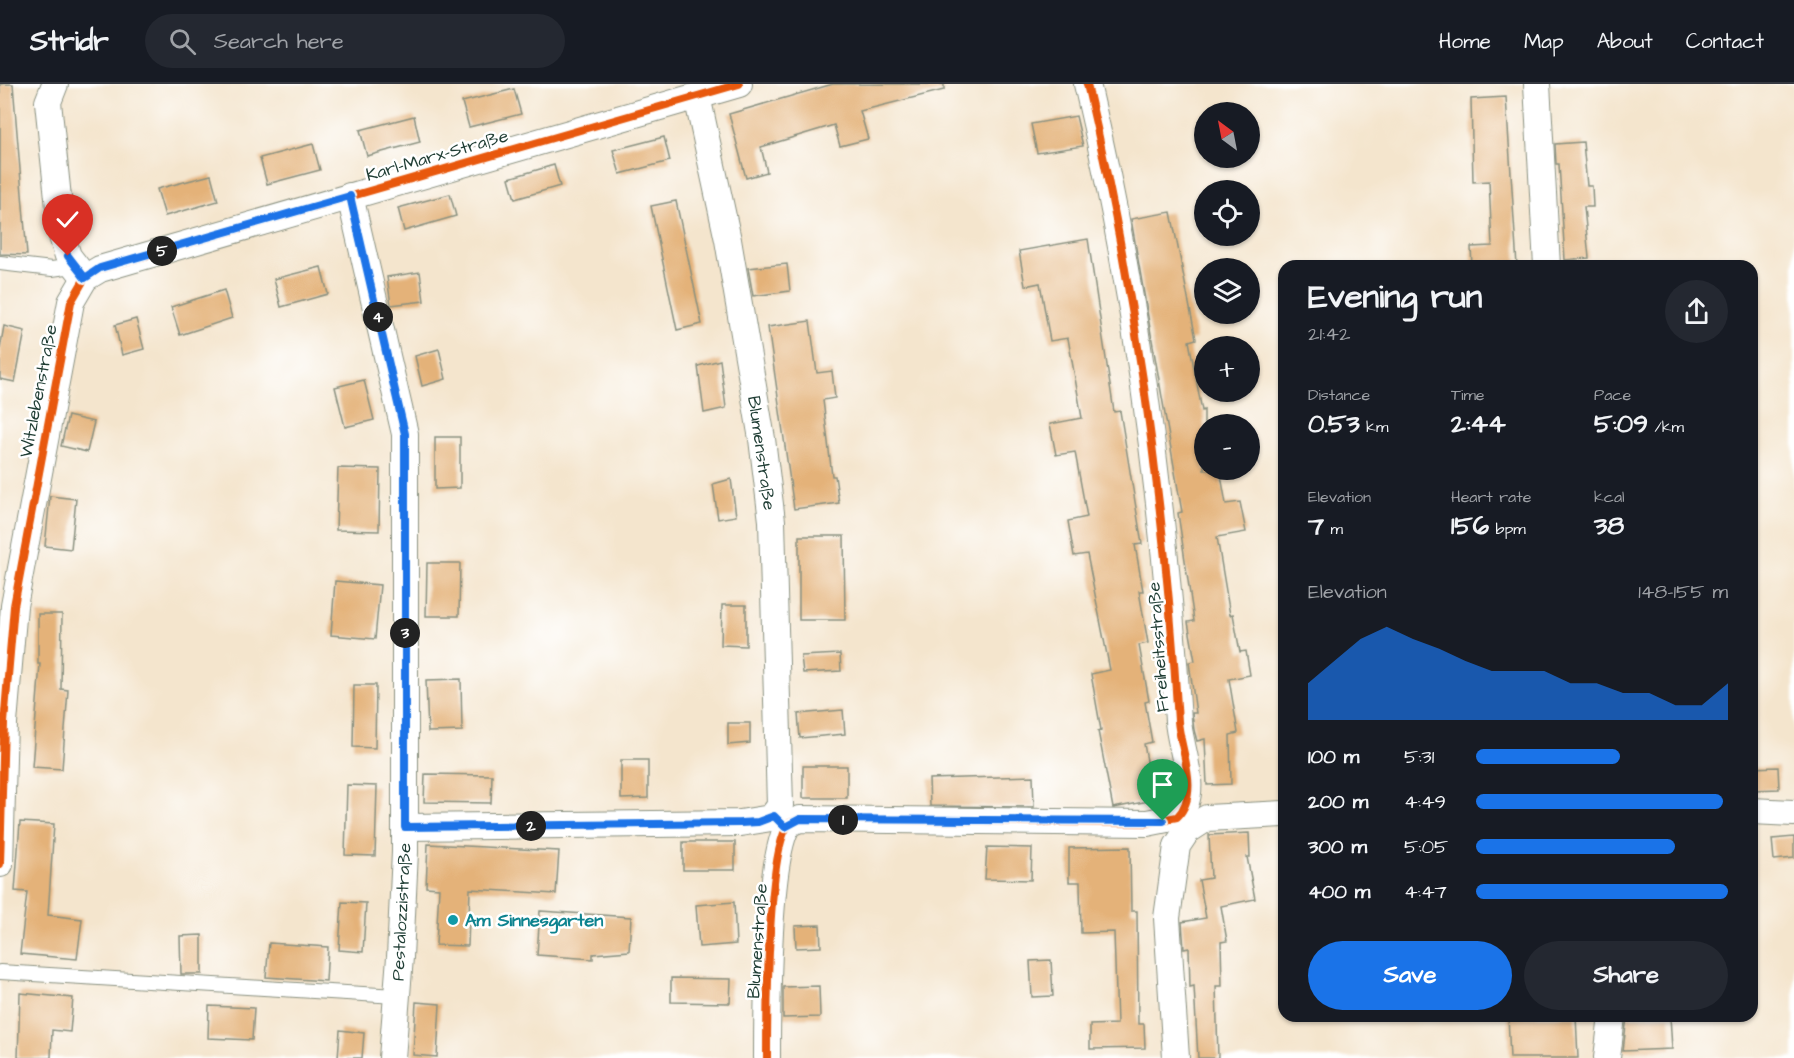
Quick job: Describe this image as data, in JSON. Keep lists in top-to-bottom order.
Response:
{
  "streets": {
    "street": [
      "Karl-Marx-Straße",
      "Witzlebenstraße",
      "Blumenstraße",
      "Freiheitsstraße",
      "Pestalozzistraße"
    ]
  },
  "crossings": [
    ["Karl-Marx-Straße", "Witzlebenstraße"],
    ["Karl-Marx-Straße", "Blumenstraße"],
    ["Karl-Marx-Straße", "Pestalozzistraße"]
  ],
  "places": ["Am Sinnesgarten"],
  "north": "top left",
  "page": {
    "header": "Stridr",
    "search": "Search here",
    "nav": [
      "Home",
      "Map",
      "About",
      "Contact"
    ],
    "map_buttons": ["+", "−"],
    "pins": [
      "5",
      "4",
      "3",
      "1",
      "2"
    ],
    "heading": ["Evening run", "21:42"],
    "stats": [
      ["Distance", "0.53 km"],
      ["Time", "2:44"],
      ["Pace", "5:09 /km"],
      ["Elevation", "7 m"],
      ["Heart rate", "156 bpm"],
      ["kcal", "38"]
    ],
    "chart": ["Elevation", "148–155 m"],
    "list": [
      {
        "name": "100 m",
        "note": "5:31"
      },
      {
        "name": "200 m",
        "note": "4:49"
      },
      {
        "name": "300 m",
        "note": "5:05"
      },
      {
        "name": "400 m",
        "note": "4:47"
      }
    ],
    "buttons": ["Save", "Share"]
  }
}
